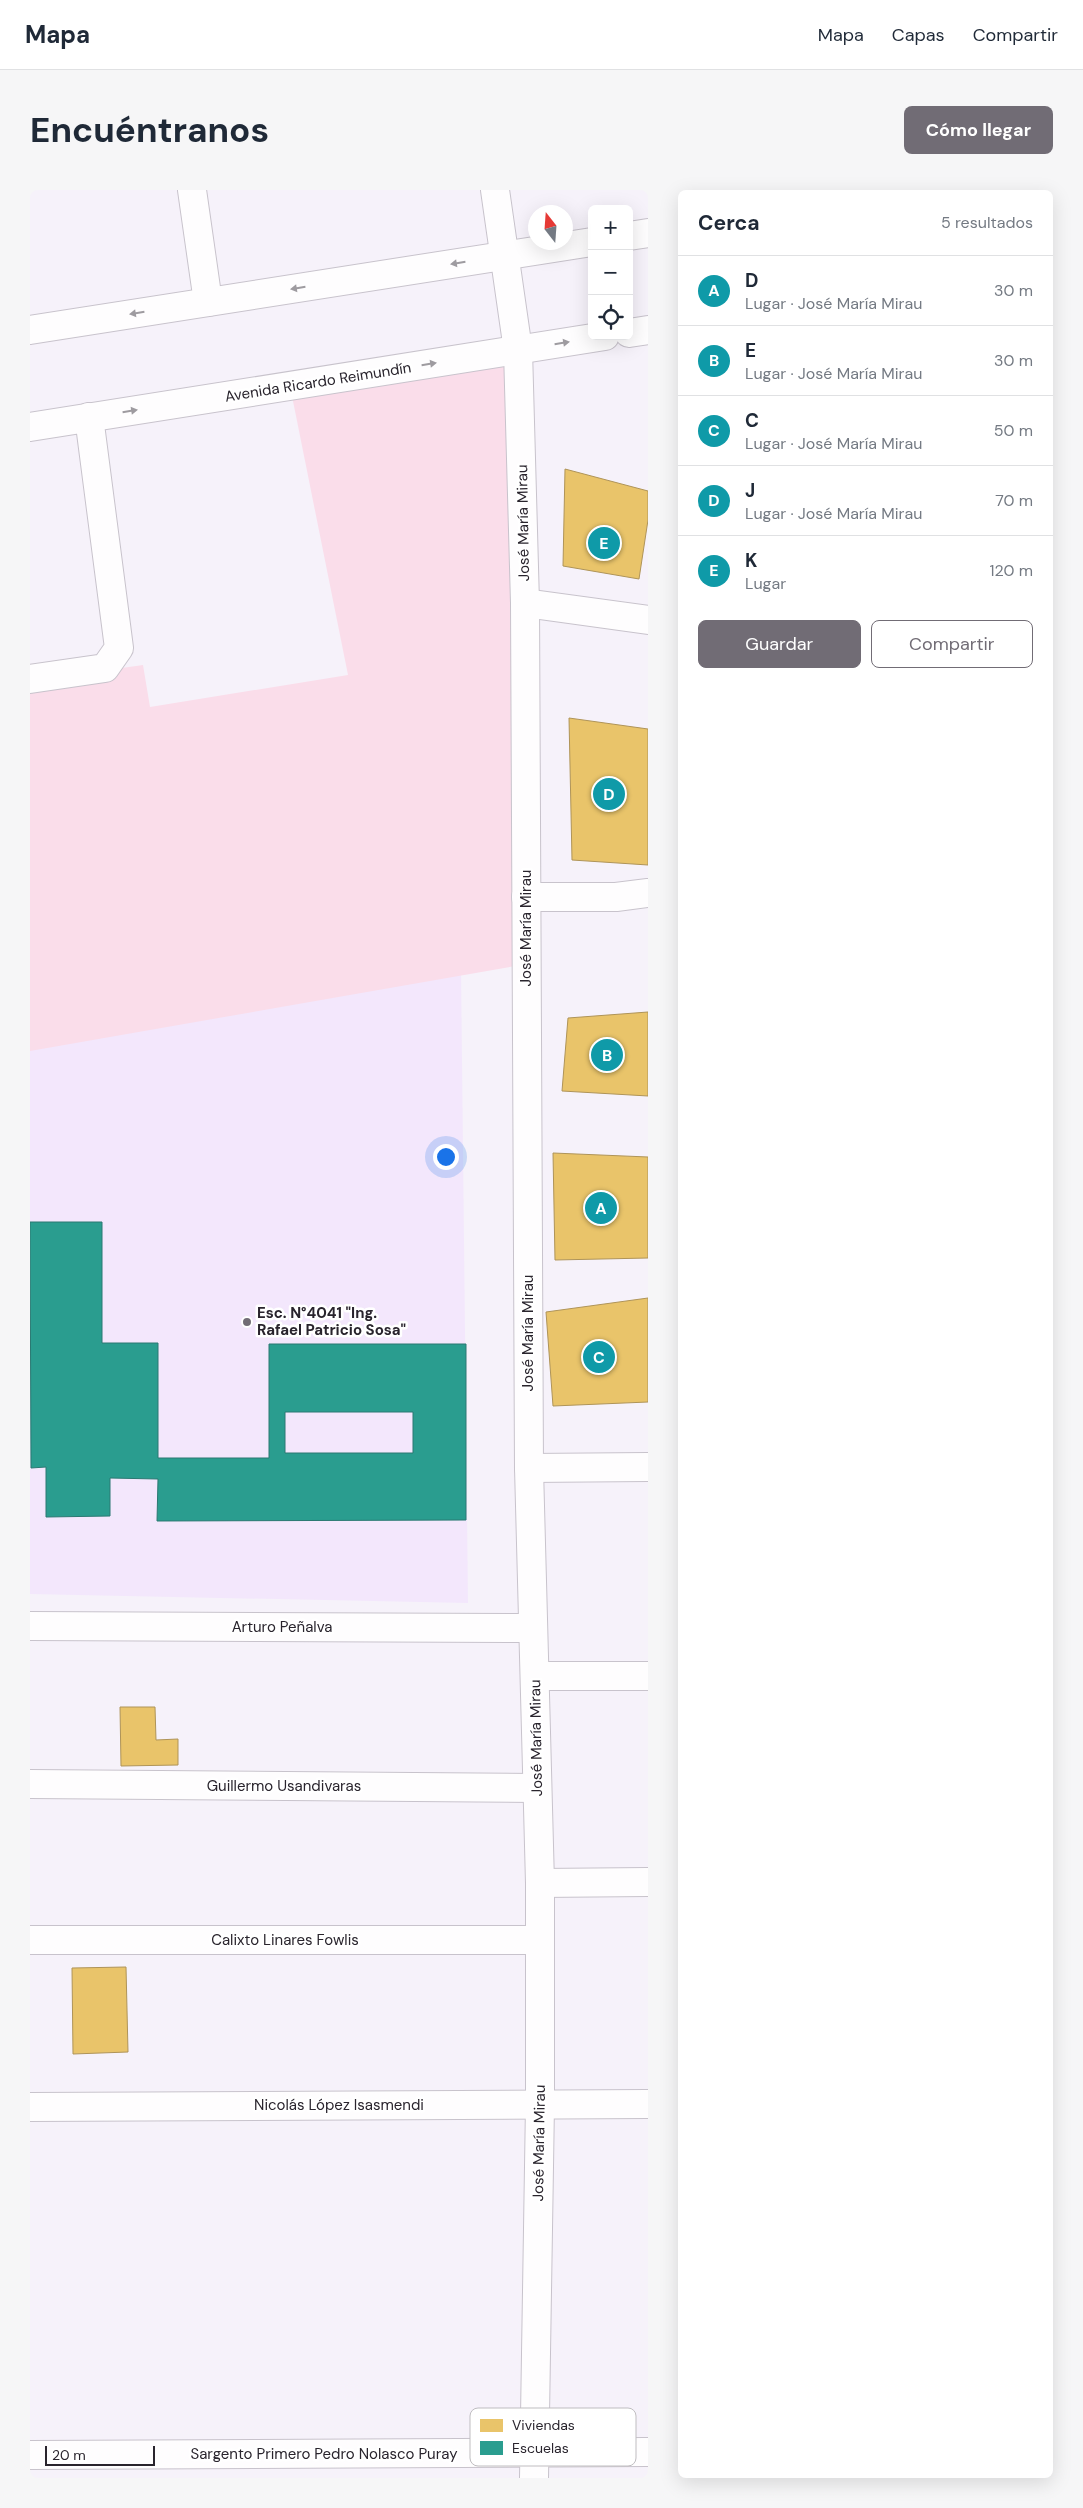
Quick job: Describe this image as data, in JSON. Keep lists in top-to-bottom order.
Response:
{
  "streets": {
    "street": [
      "Avenida Ricardo Reimundín",
      "José María Mirau",
      "Arturo Peñalva",
      "Guillermo Usandivaras",
      "Calixto Linares Fowlis",
      "Nicolás López Isasmendi",
      "Sargento Primero Pedro Nolasco Puray"
    ]
  },
  "crossings": [
    ["Avenida Ricardo Reimundín", "José María Mirau"],
    ["José María Mirau", "Arturo Peñalva"],
    ["José María Mirau", "Guillermo Usandivaras"],
    ["José María Mirau", "Calixto Linares Fowlis"],
    ["José María Mirau", "Nicolás López Isasmendi"]
  ],
  "places": ["Esc. N°4041 \"Ing. Rafael Patricio Sosa\""],
  "legend": ["Viviendas", "Escuelas"],
  "scale_bar": "20 m",
  "north": "top",
  "page": {
    "header": "Mapa",
    "nav": ["Mapa", "Capas", "Compartir"],
    "buttons": [
      "Cómo llegar",
      ["Guardar", "Compartir"]
    ],
    "title": "Encuéntranos",
    "heading": ["Cerca", "5 resultados"],
    "map_buttons": ["+", "−"],
    "list": [
      {
        "mark": "A",
        "name": "D",
        "note": "Lugar · José María Mirau",
        "value": "30 m"
      },
      {
        "mark": "B",
        "name": "E",
        "note": "Lugar · José María Mirau",
        "value": "30 m"
      },
      {
        "mark": "C",
        "name": "C",
        "note": "Lugar · José María Mirau",
        "value": "50 m"
      },
      {
        "mark": "D",
        "name": "J",
        "note": "Lugar · José María Mirau",
        "value": "70 m"
      },
      {
        "mark": "E",
        "name": "K",
        "note": "Lugar",
        "value": "120 m"
      }
    ],
    "pins": [
      "E",
      "D",
      "B",
      "A",
      "C"
    ],
    "scale": "20 m"
  }
}
